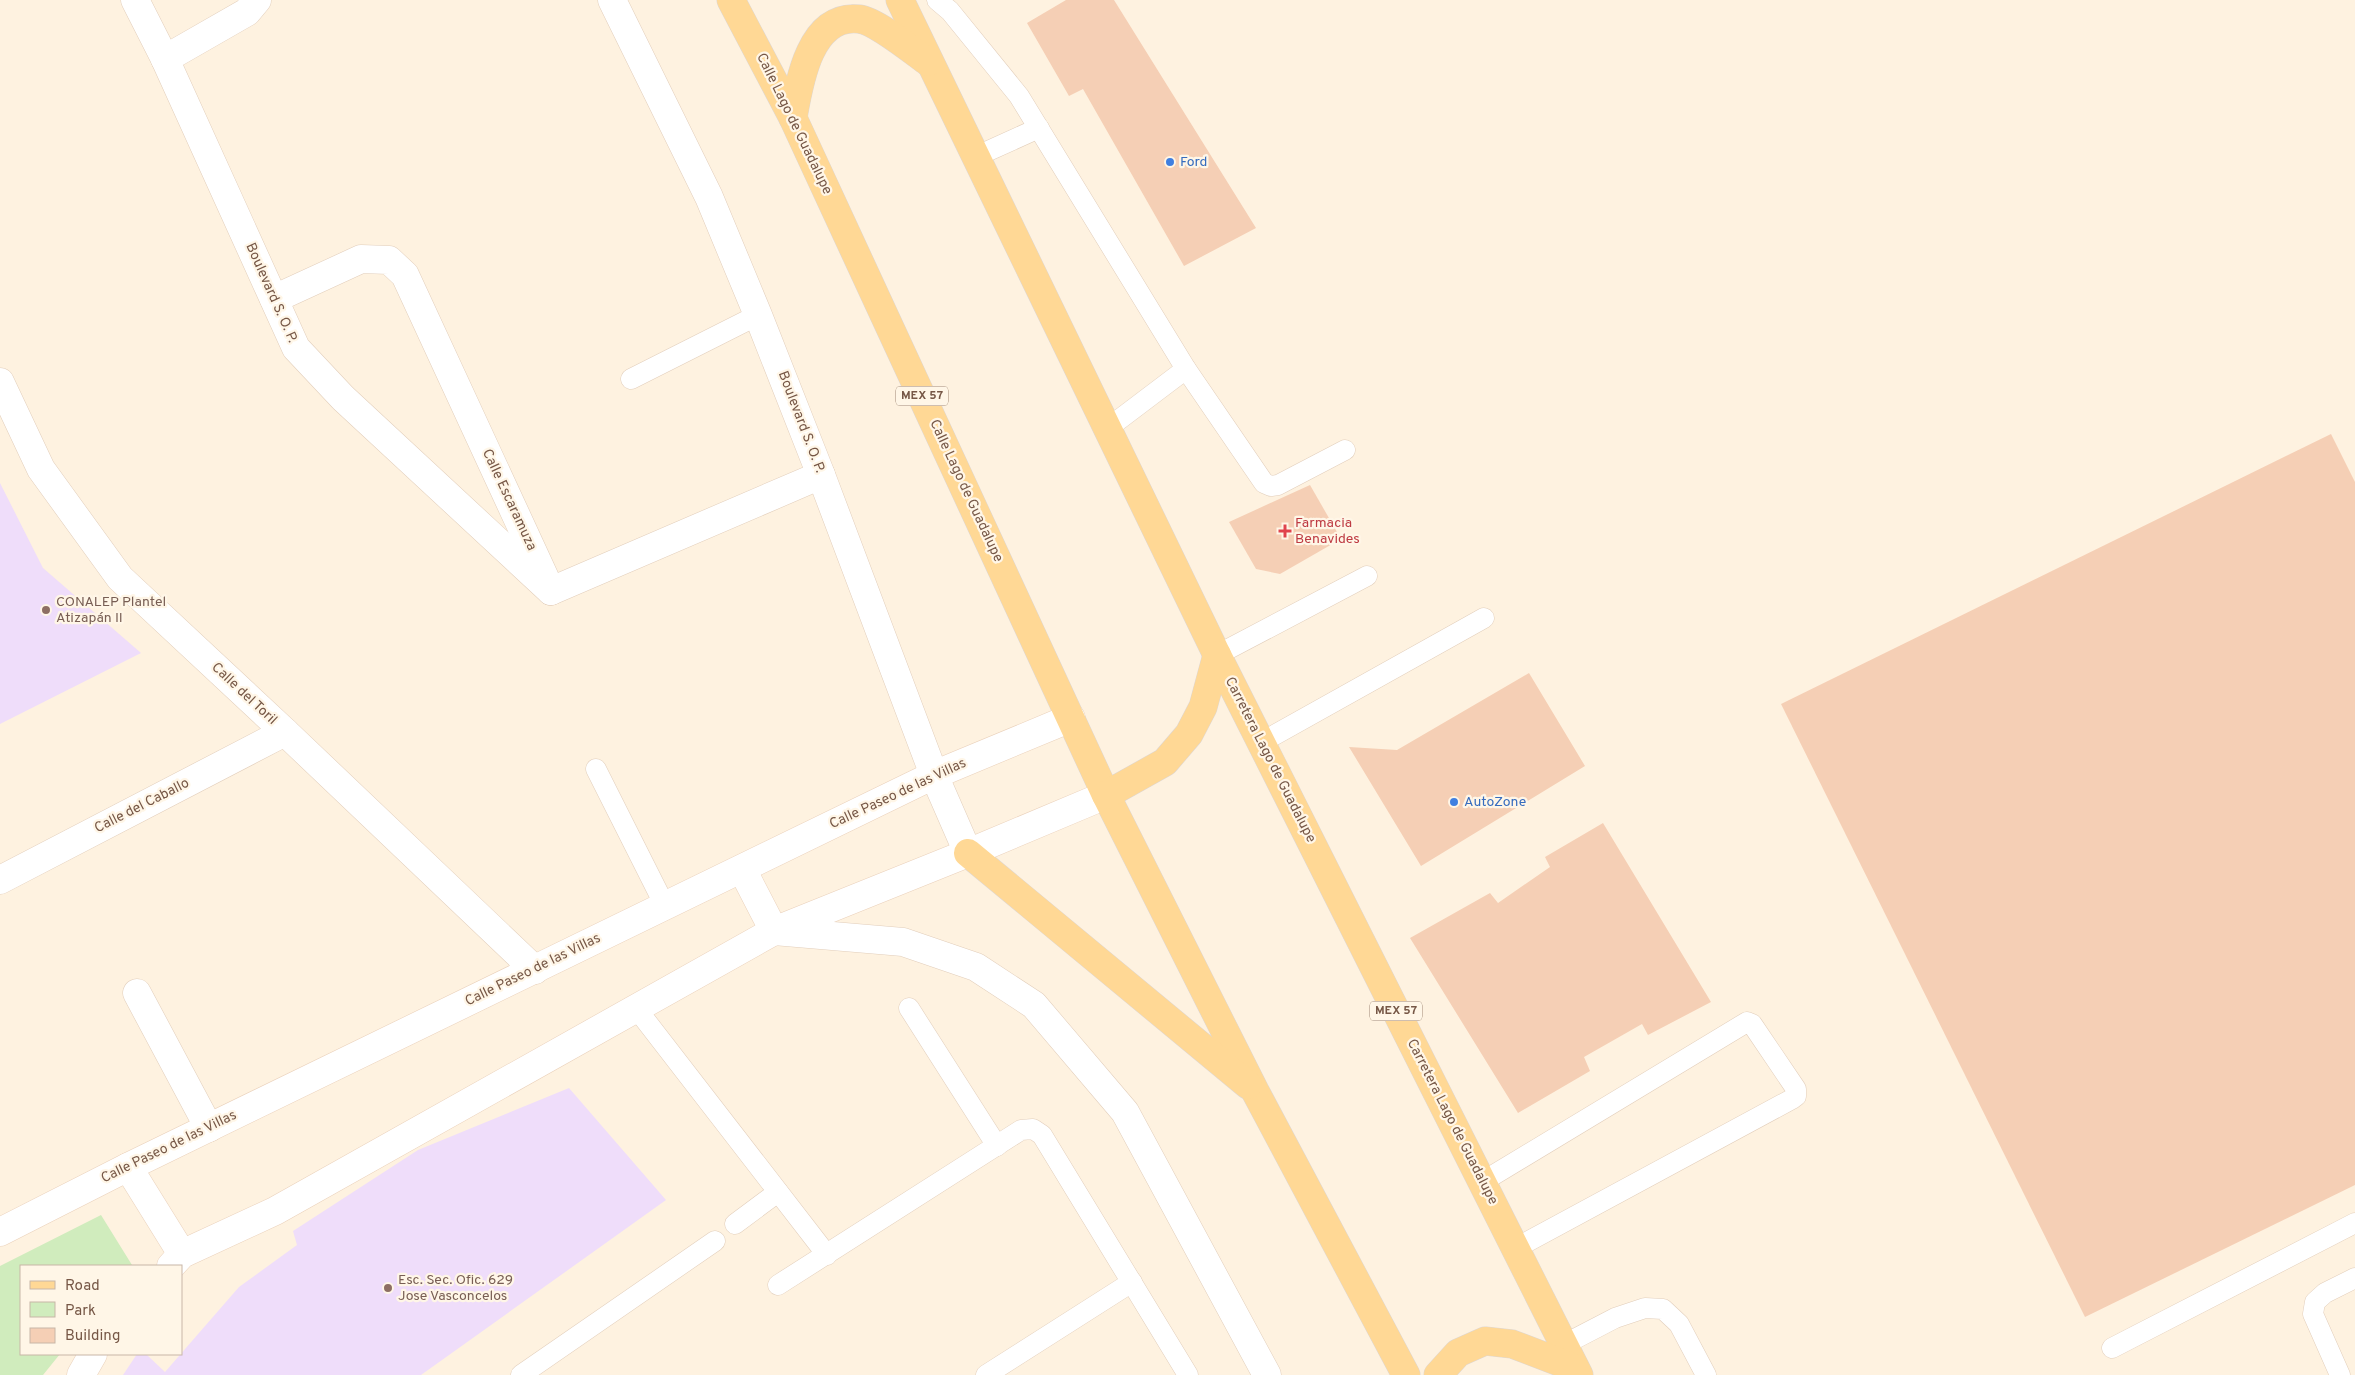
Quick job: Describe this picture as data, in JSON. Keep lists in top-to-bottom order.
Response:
{
  "streets": {
    "main road": ["Calle Lago de Guadalupe", "MEX 57", "Carretera Lago de Guadalupe"],
    "street": [
      "Boulevard S. O. P.",
      "Calle Escaramuza",
      "Calle del Toril",
      "Calle Paseo de las Villas",
      "Calle del Caballo"
    ]
  },
  "crossings": [
    ["Calle Lago de Guadalupe", "MEX 57"],
    ["Calle Lago de Guadalupe", "Calle Paseo de las Villas"],
    ["Boulevard S. O. P.", "Calle Escaramuza"],
    ["Boulevard S. O. P.", "Calle Paseo de las Villas"],
    ["MEX 57", "Carretera Lago de Guadalupe"],
    ["Calle del Toril", "Calle Paseo de las Villas"],
    ["Calle del Toril", "Calle del Caballo"]
  ],
  "places": {
    "other": [
      "Ford",
      "CONALEP Plantel Atizapán II",
      "AutoZone",
      "Esc. Sec. Ofic. 629 Jose Vasconcelos"
    ],
    "health": ["Farmacia Benavides"]
  },
  "legend": ["Road", "Park", "Building"]
}
